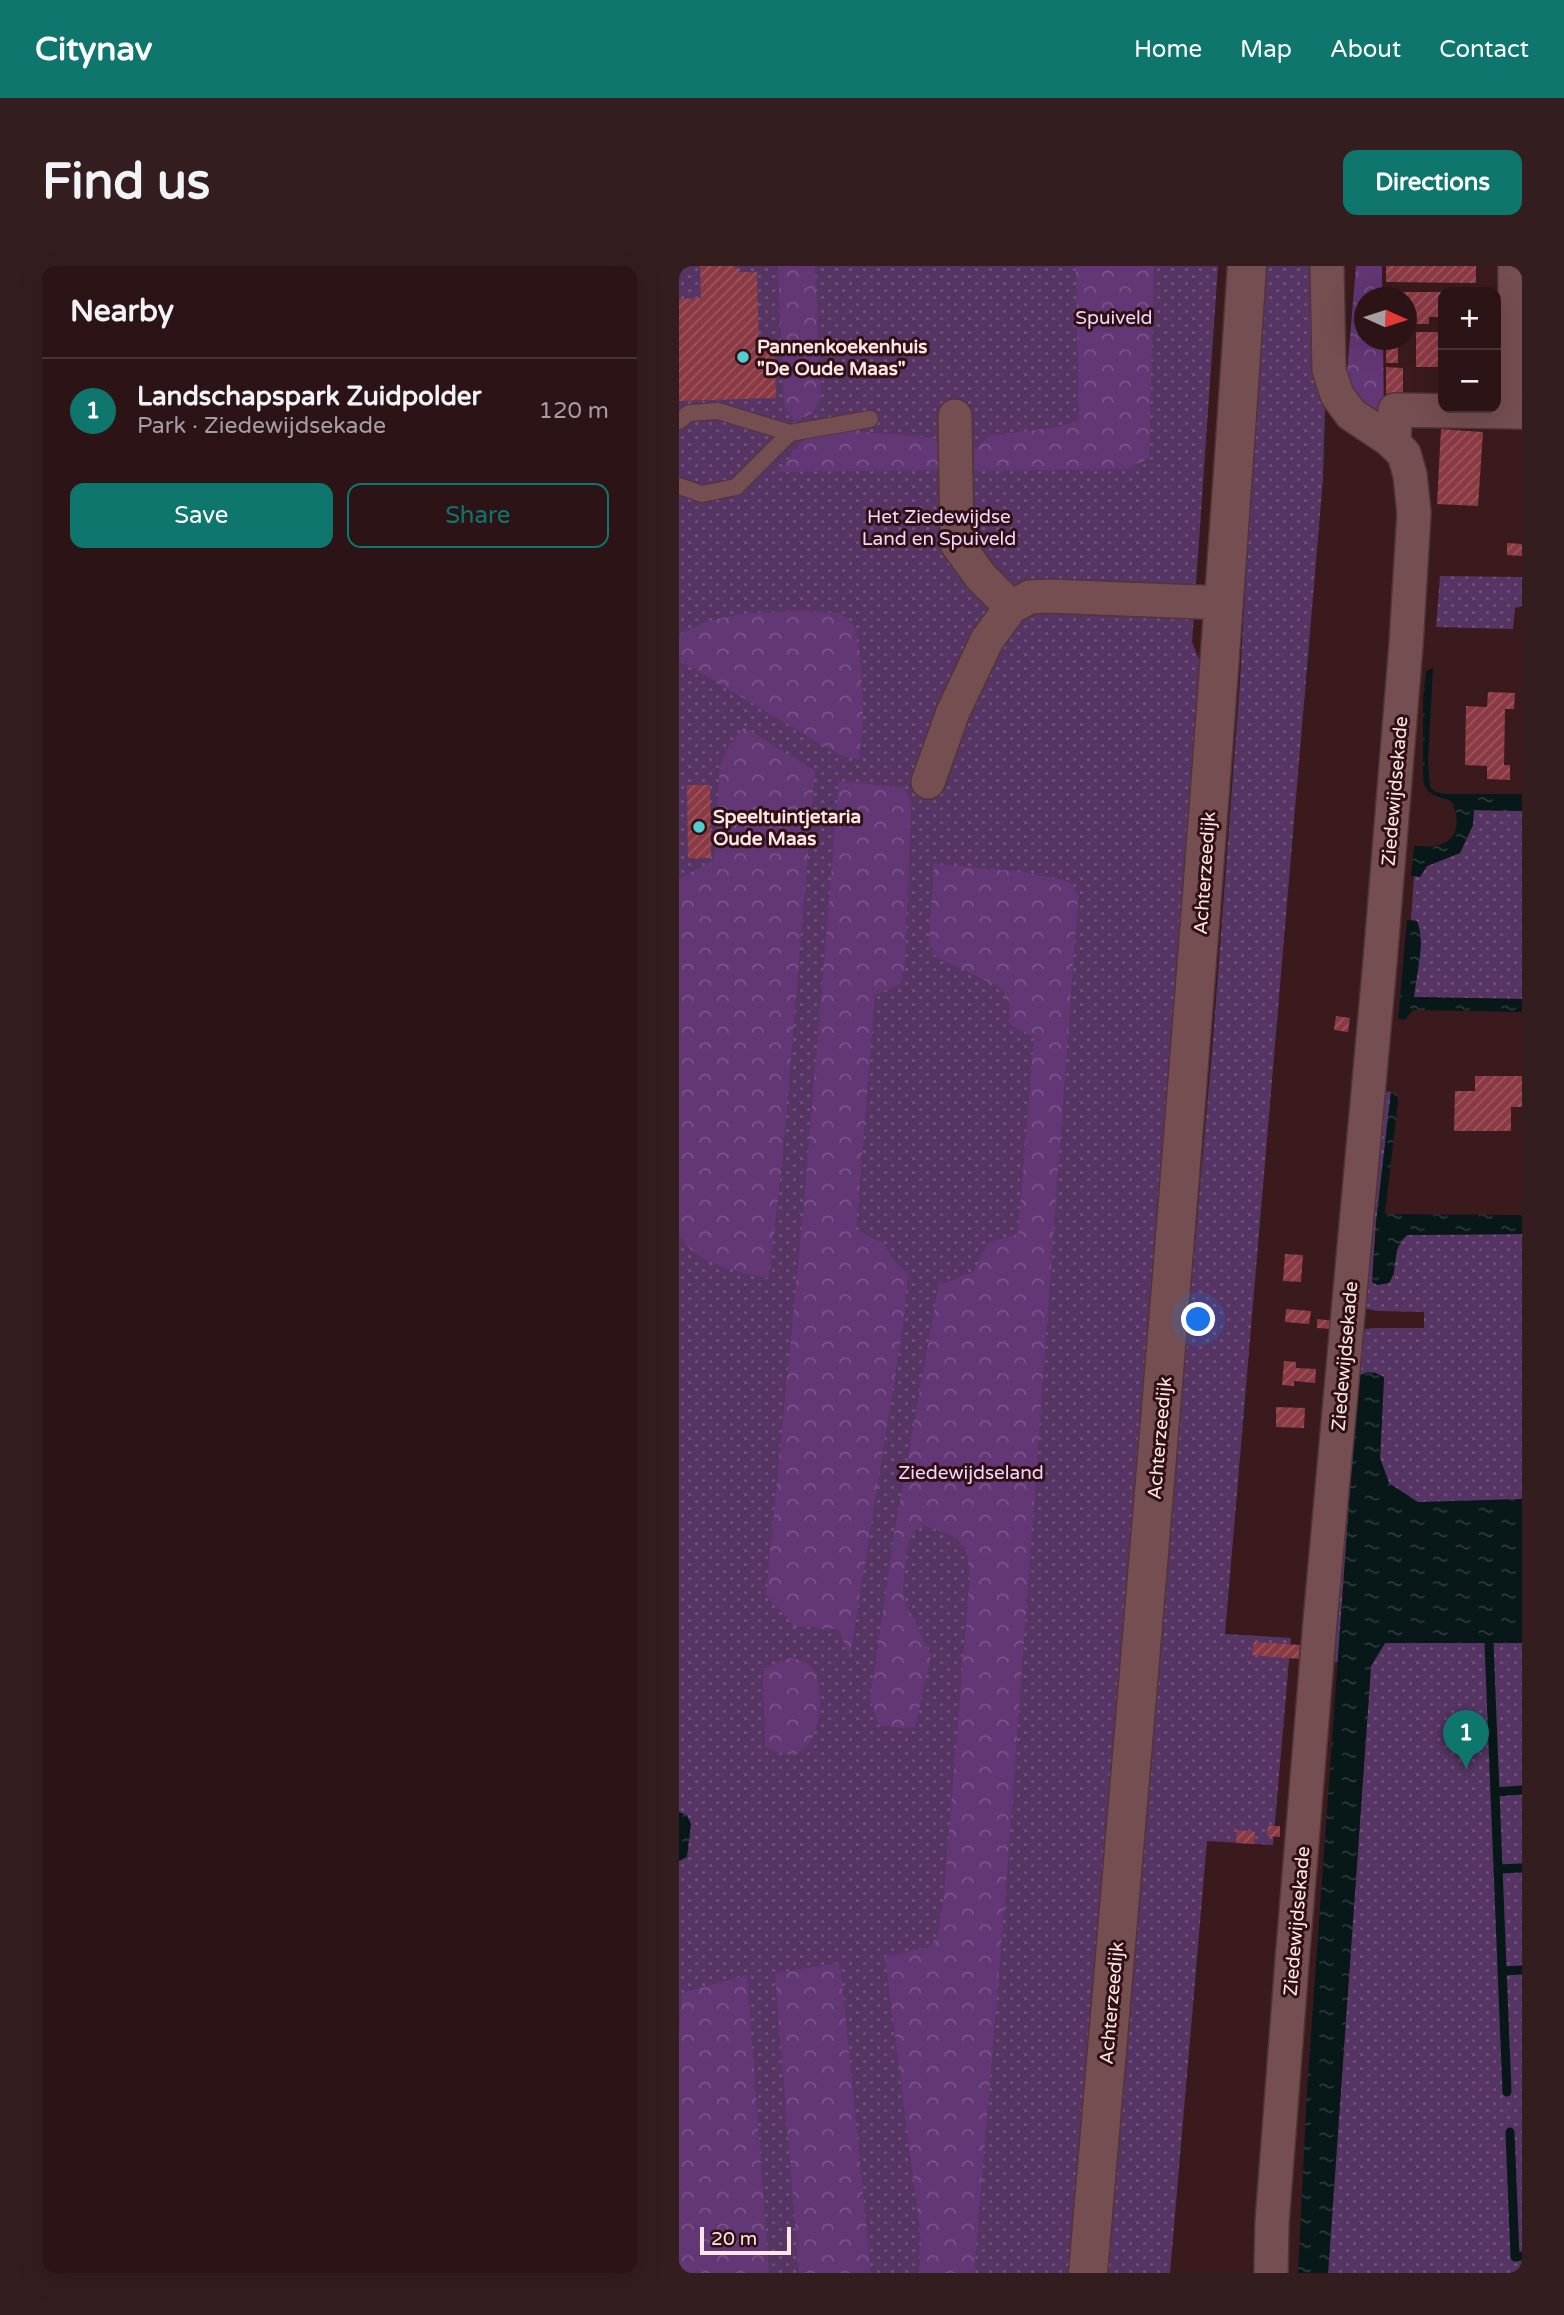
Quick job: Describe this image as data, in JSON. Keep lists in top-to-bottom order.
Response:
{
  "streets": {
    "main road": ["Achterzeedijk"],
    "street": ["Ziedewijdsekade"]
  },
  "parks": ["Spuiveld", "Het Ziedewijdse Land en Spuiveld", "Ziedewijdseland"],
  "places": ["Pannenkoekenhuis \"De Oude Maas\"", "Speeltuintjetaria Oude Maas"],
  "scale_bar": "20 m",
  "north": "right",
  "page": {
    "header": "Citynav",
    "nav": [
      "Home",
      "Map",
      "About",
      "Contact"
    ],
    "buttons": [
      "Directions",
      ["Save", "Share"]
    ],
    "title": "Find us",
    "heading": "Nearby",
    "map_buttons": ["+", "−"],
    "list": [
      {
        "mark": "1",
        "name": "Landschapspark Zuidpolder",
        "note": "Park · Ziedewijdsekade",
        "value": "120 m"
      }
    ],
    "pins": "1",
    "scale": "20 m"
  }
}
